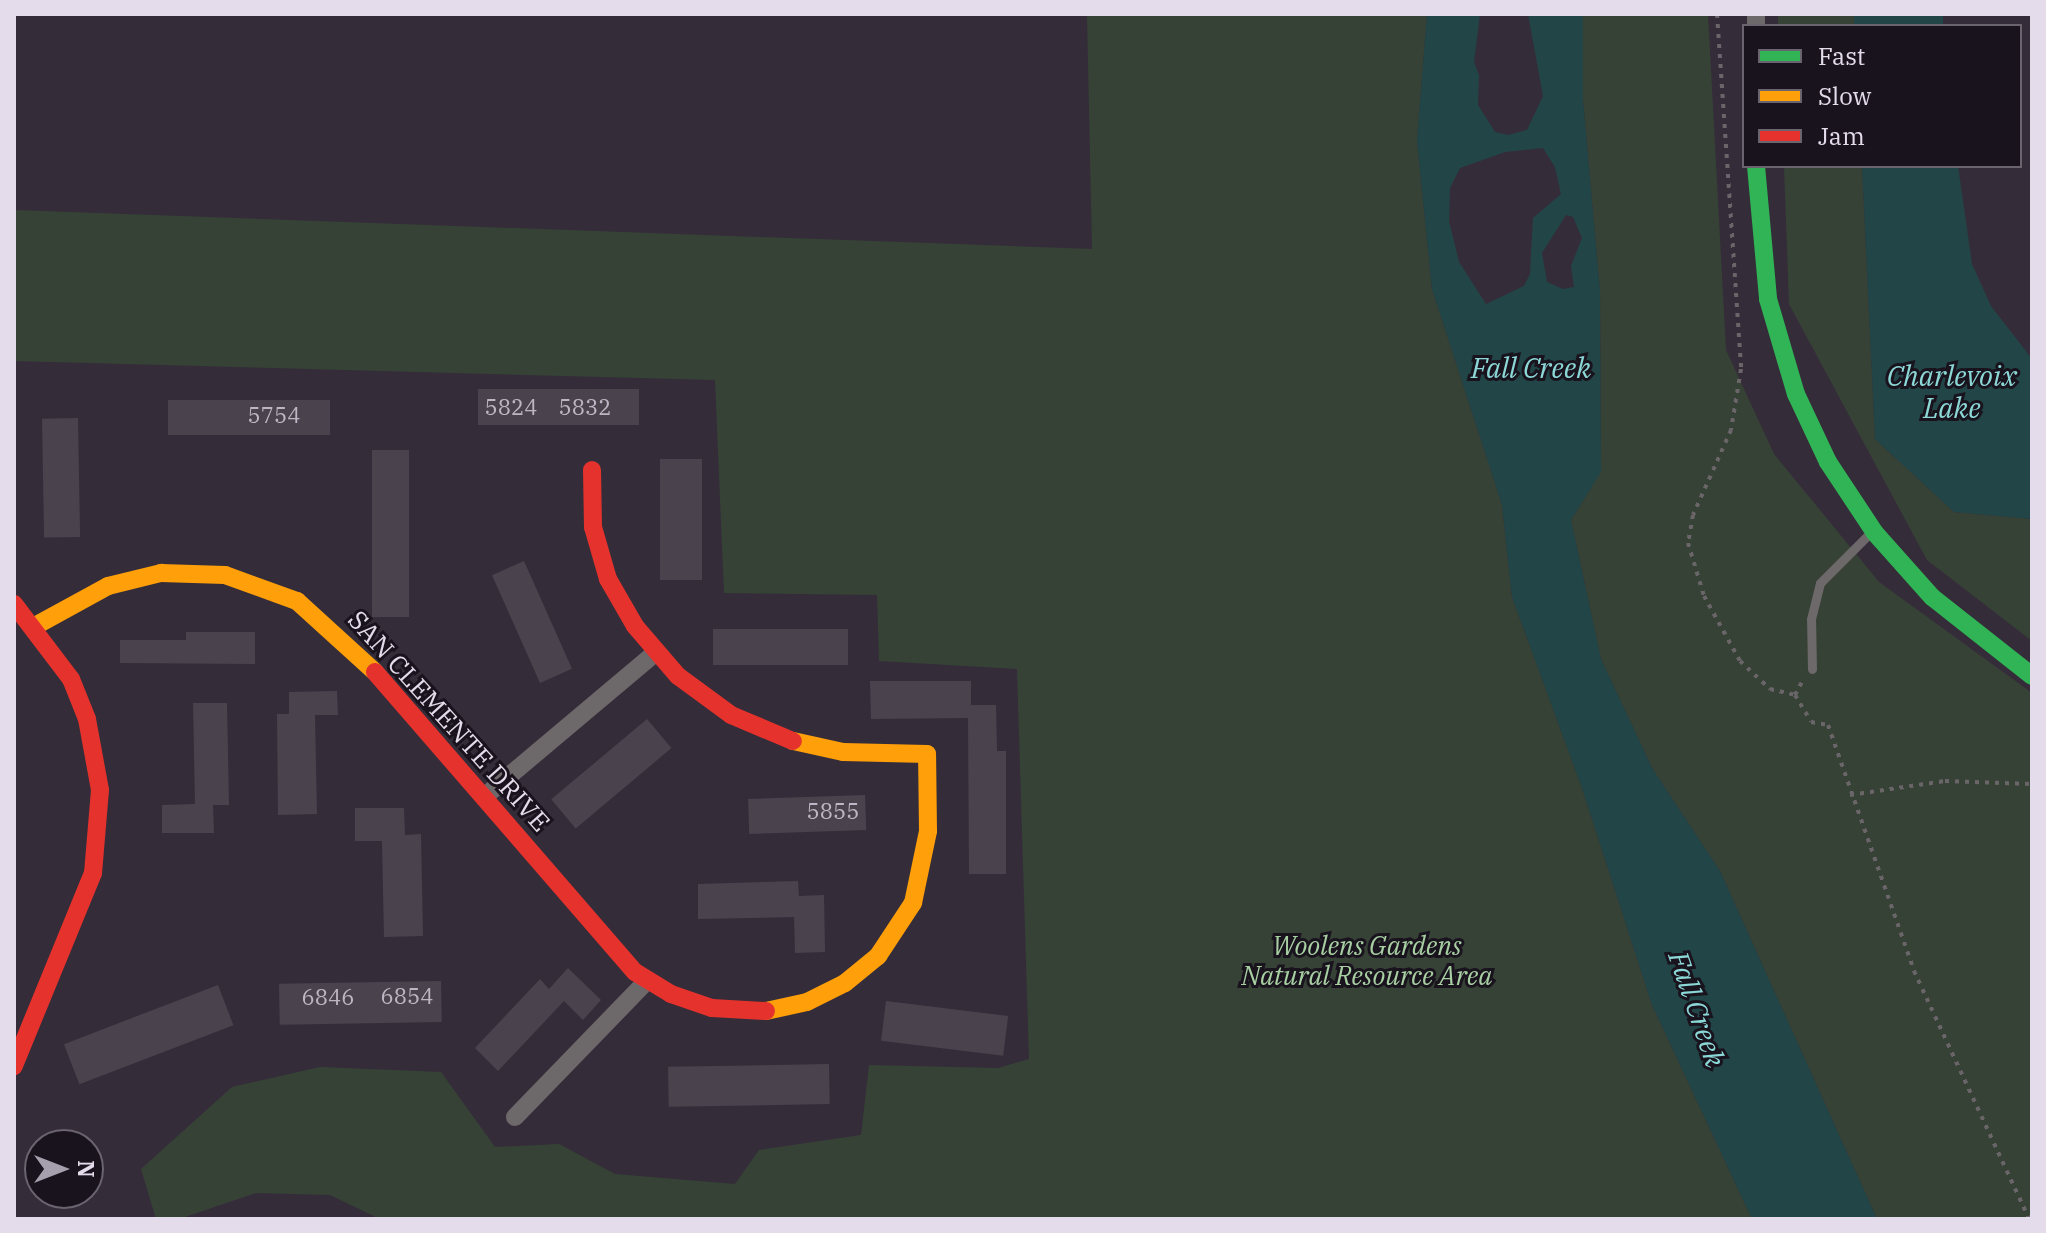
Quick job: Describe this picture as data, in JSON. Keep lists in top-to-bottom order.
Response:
{
  "streets": {
    "street": ["SAN CLEMENTE DRIVE"]
  },
  "water": ["Fall Creek", "Charlevoix Lake"],
  "parks": ["Woolens Gardens Natural Resource Area"],
  "house_numbers": [
    "5824",
    "5832",
    "5754",
    "5855",
    "6854",
    "6846"
  ],
  "legend": ["Fast", "Slow", "Jam"],
  "north": "right"
}
